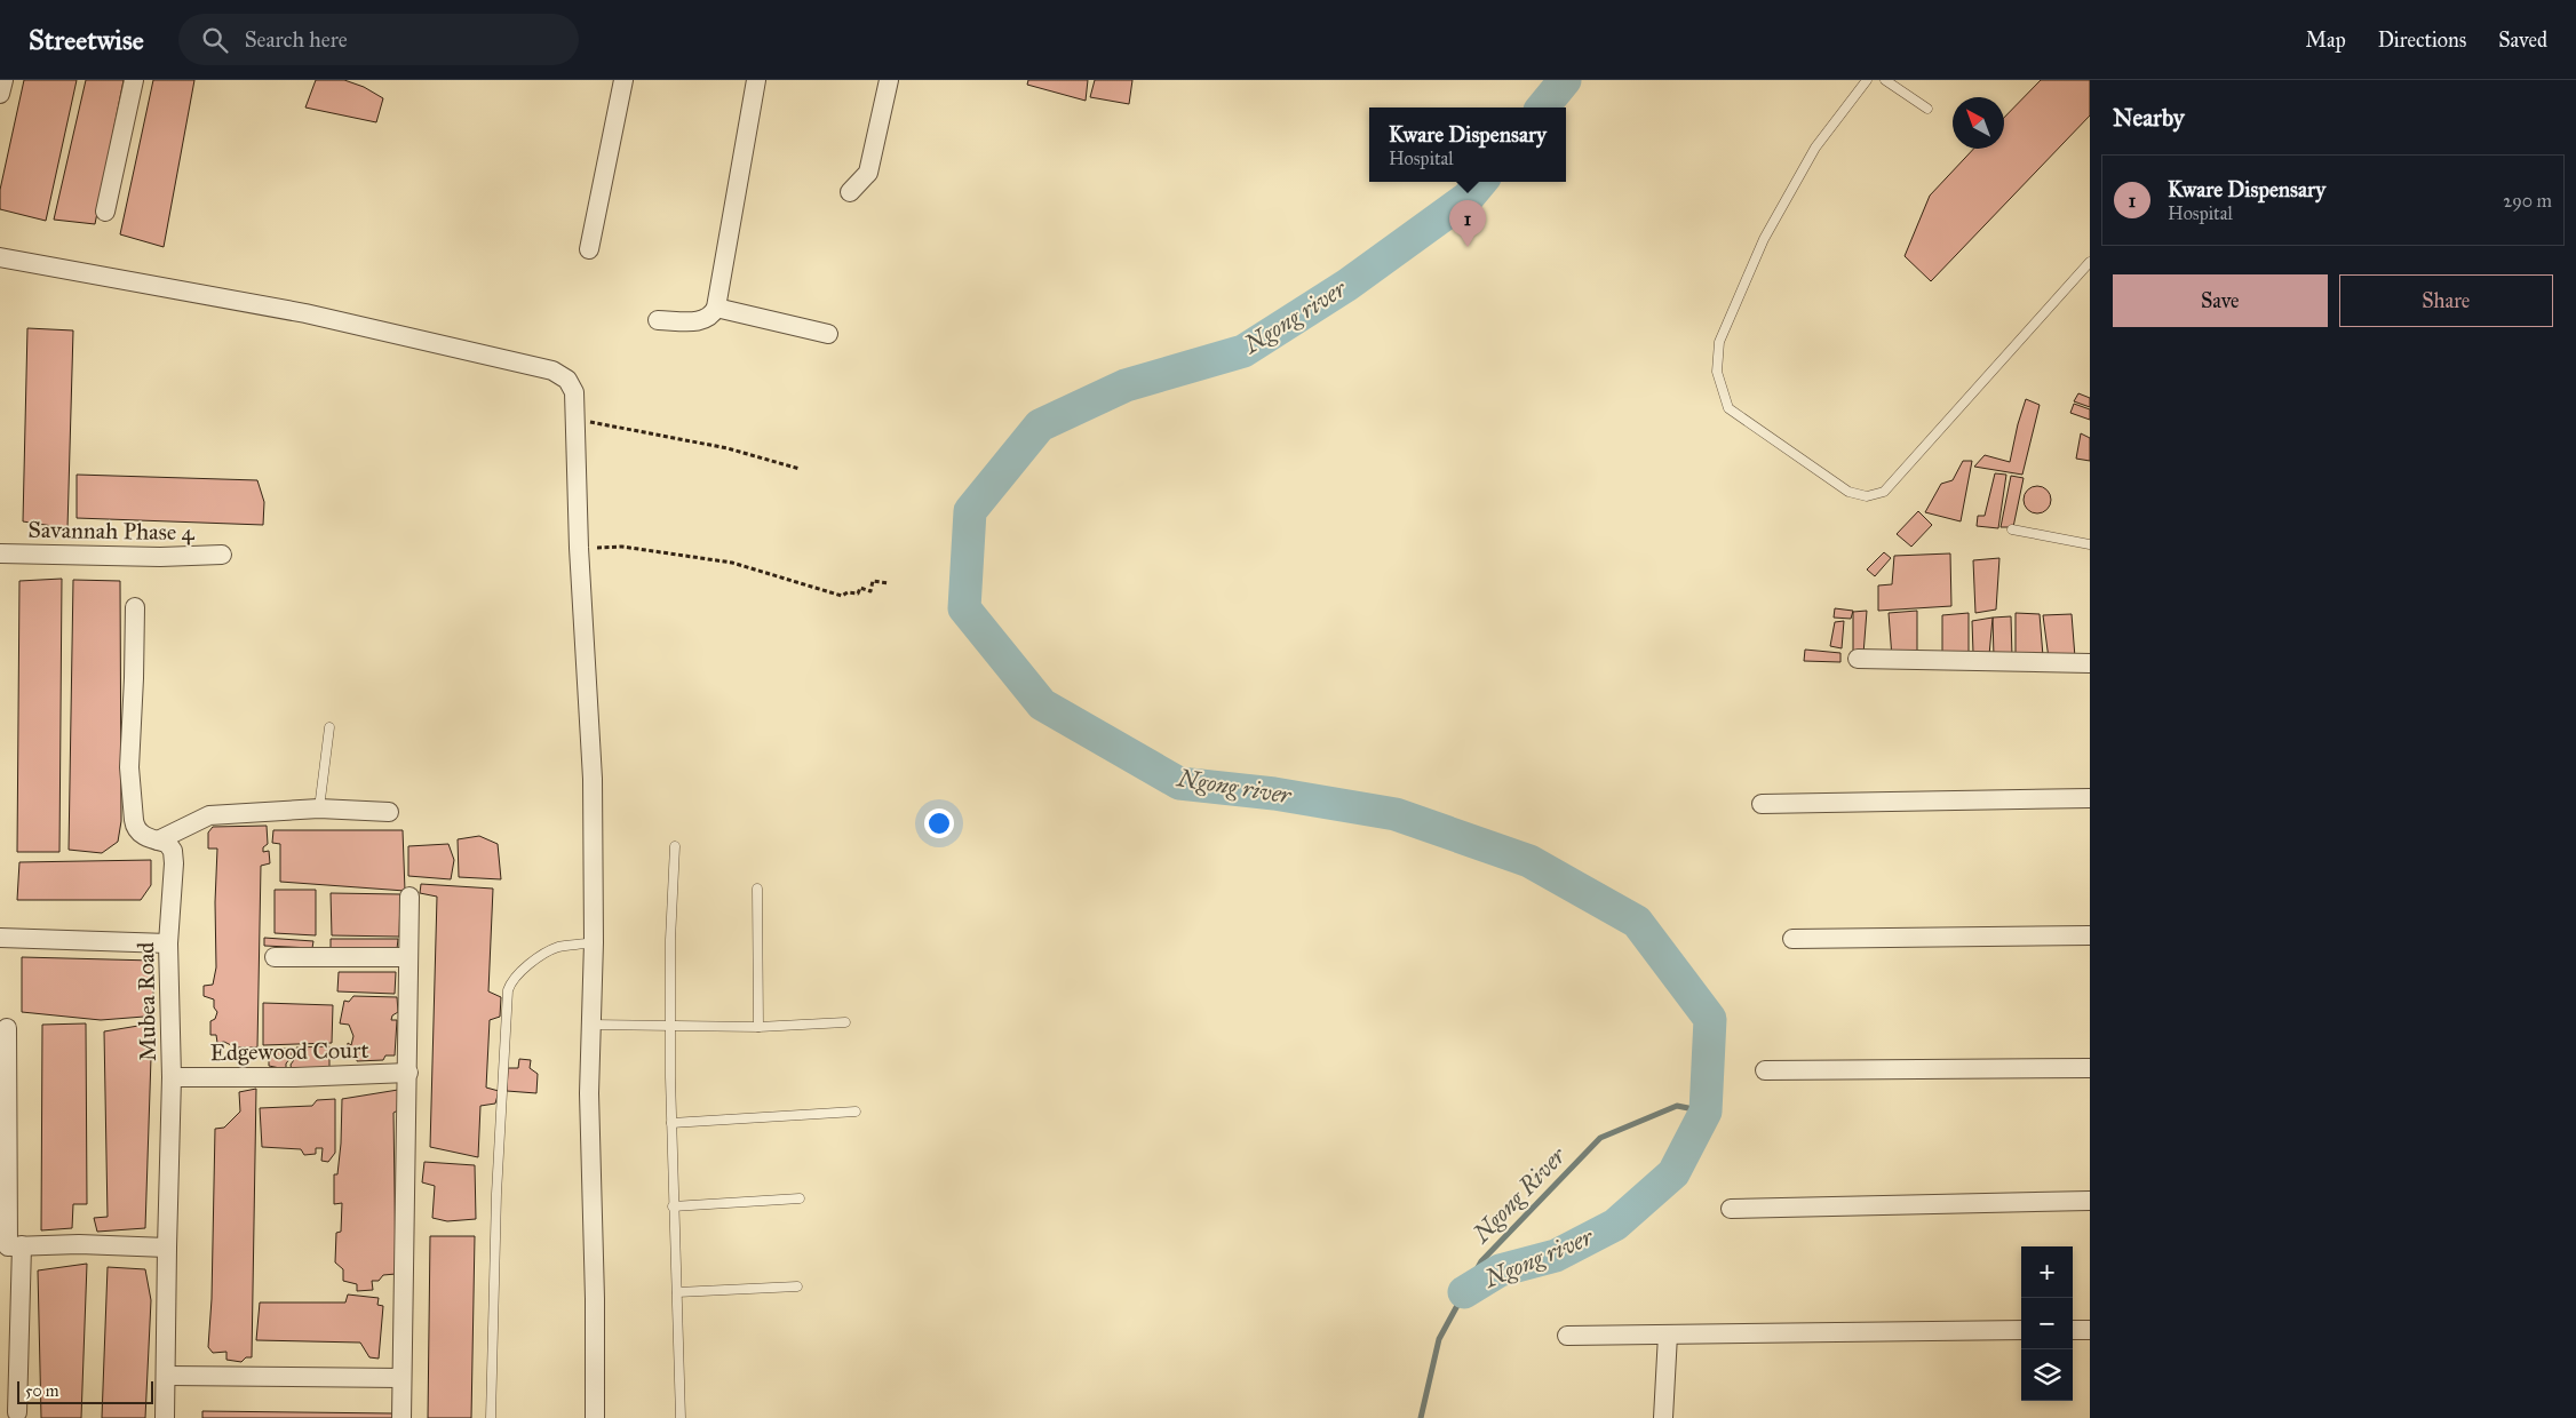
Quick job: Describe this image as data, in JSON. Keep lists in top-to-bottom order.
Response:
{
  "streets": {
    "street": ["Savannah Phase 4", "Mubea Road", "Edgewood Court"]
  },
  "crossings": [
    ["Mubea Road", "Edgewood Court"]
  ],
  "water": ["Ngong river", "Ngong River"],
  "scale_bar": "50 m",
  "north": "top left",
  "page": {
    "header": "Streetwise",
    "search": "Search here",
    "nav": ["Map", "Directions", "Saved"],
    "heading": "Nearby",
    "popup": ["Kware Dispensary", "Hospital"],
    "list": [
      {
        "mark": "1",
        "name": "Kware Dispensary",
        "note": "Hospital",
        "value": "290 m"
      }
    ],
    "pins": "1",
    "buttons": ["Save", "Share"],
    "map_buttons": ["+", "−"],
    "scale": "50 m"
  }
}
